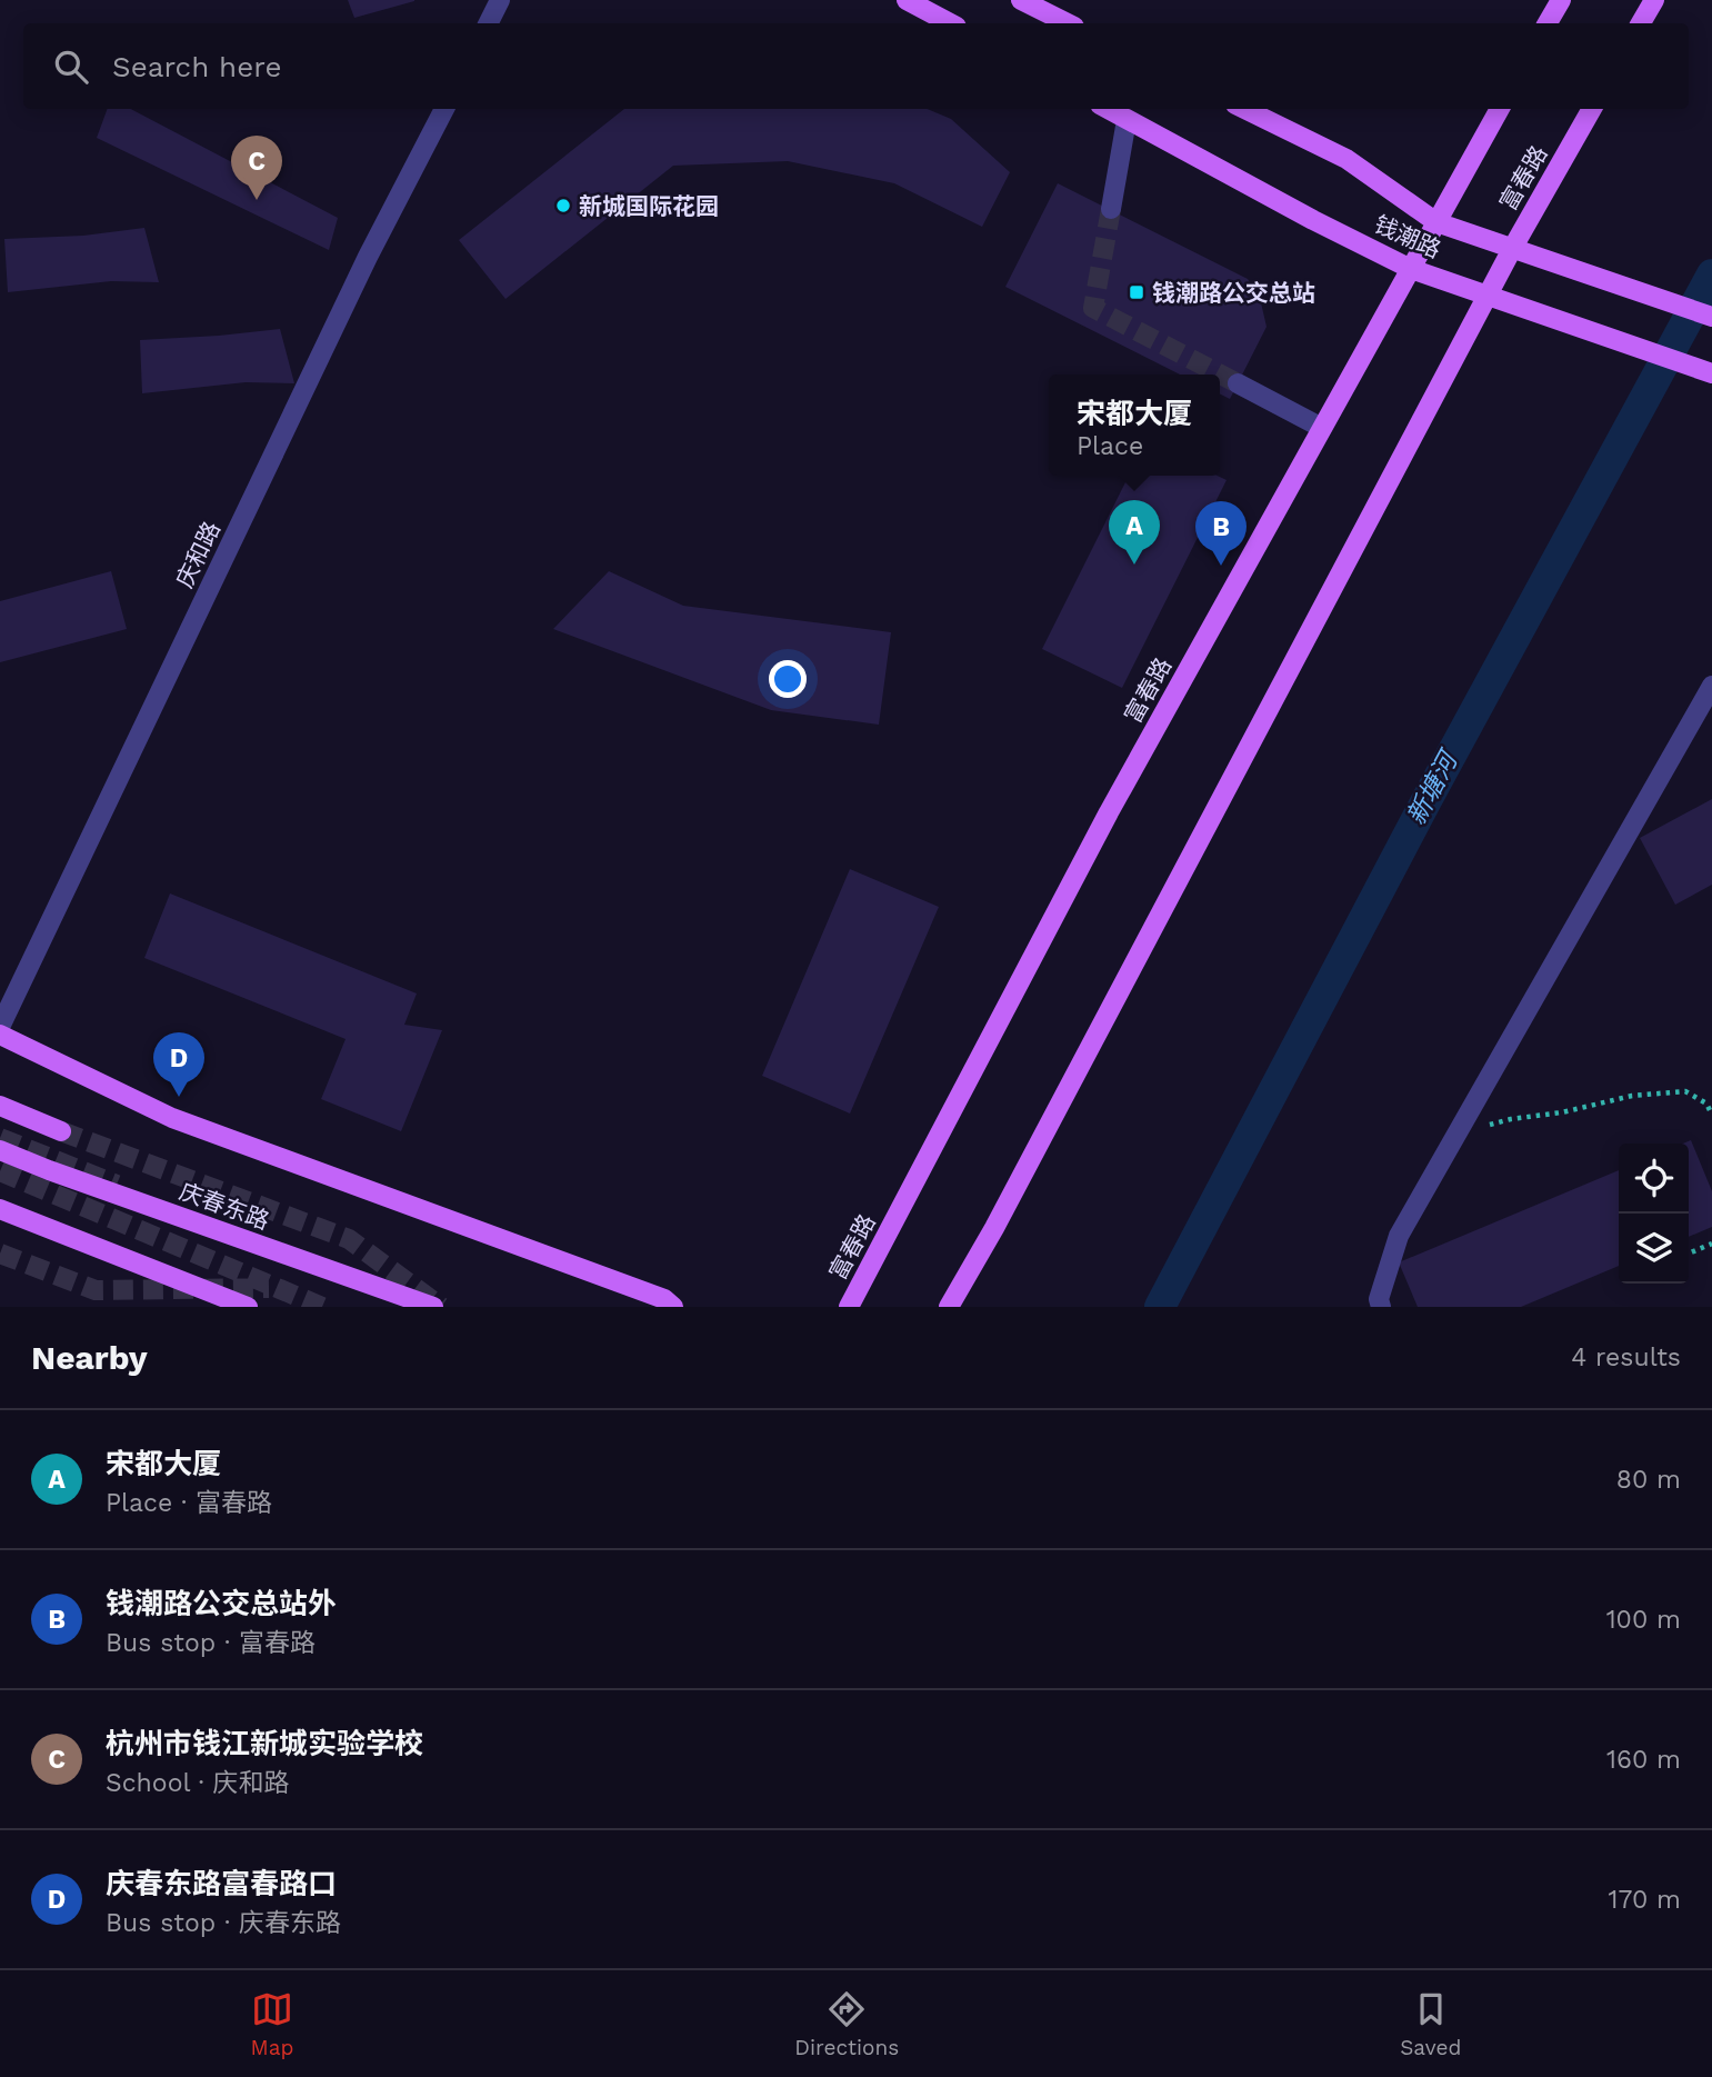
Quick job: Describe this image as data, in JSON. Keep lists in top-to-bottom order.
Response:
{
  "streets": {
    "main road": ["富春路", "钱潮路", "庆春东路"],
    "street": ["庆和路"]
  },
  "crossings": [
    ["富春路", "钱潮路"]
  ],
  "water": ["新塘河"],
  "places": {
    "other": ["新城国际花园"],
    "transit": ["钱潮路公交总站"]
  },
  "page": {
    "search": "Search here",
    "pins": [
      "C",
      "A",
      "B",
      "D"
    ],
    "popup": ["宋都大厦", "Place"],
    "heading": ["Nearby", "4 results"],
    "list": [
      {
        "mark": "A",
        "name": "宋都大厦",
        "note": "Place · 富春路",
        "value": "80 m"
      },
      {
        "mark": "B",
        "name": "钱潮路公交总站外",
        "note": "Bus stop · 富春路",
        "value": "100 m"
      },
      {
        "mark": "C",
        "name": "杭州市钱江新城实验学校",
        "note": "School · 庆和路",
        "value": "160 m"
      },
      {
        "mark": "D",
        "name": "庆春东路富春路口",
        "note": "Bus stop · 庆春东路",
        "value": "170 m"
      }
    ],
    "nav": ["Map", "Directions", "Saved"]
  }
}
